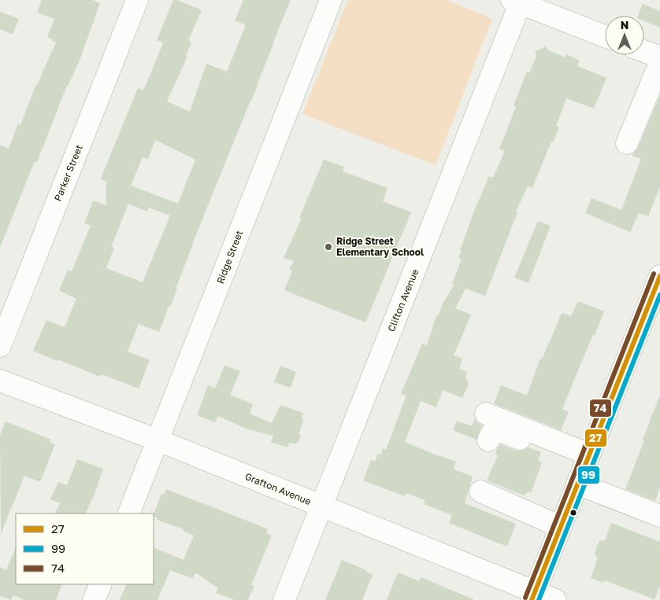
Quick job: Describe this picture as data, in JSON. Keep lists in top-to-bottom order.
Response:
{
  "streets": {
    "street": [
      "Parker Street",
      "Ridge Street",
      "Clifton Avenue",
      "Grafton Avenue"
    ]
  },
  "crossings": [
    ["Ridge Street", "Grafton Avenue"],
    ["Clifton Avenue", "Grafton Avenue"]
  ],
  "places": ["Ridge Street Elementary School"],
  "lines": ["transit line 74", "transit line 27", "transit line 99"],
  "legend": ["27", "99", "74"],
  "north": "top"
}
